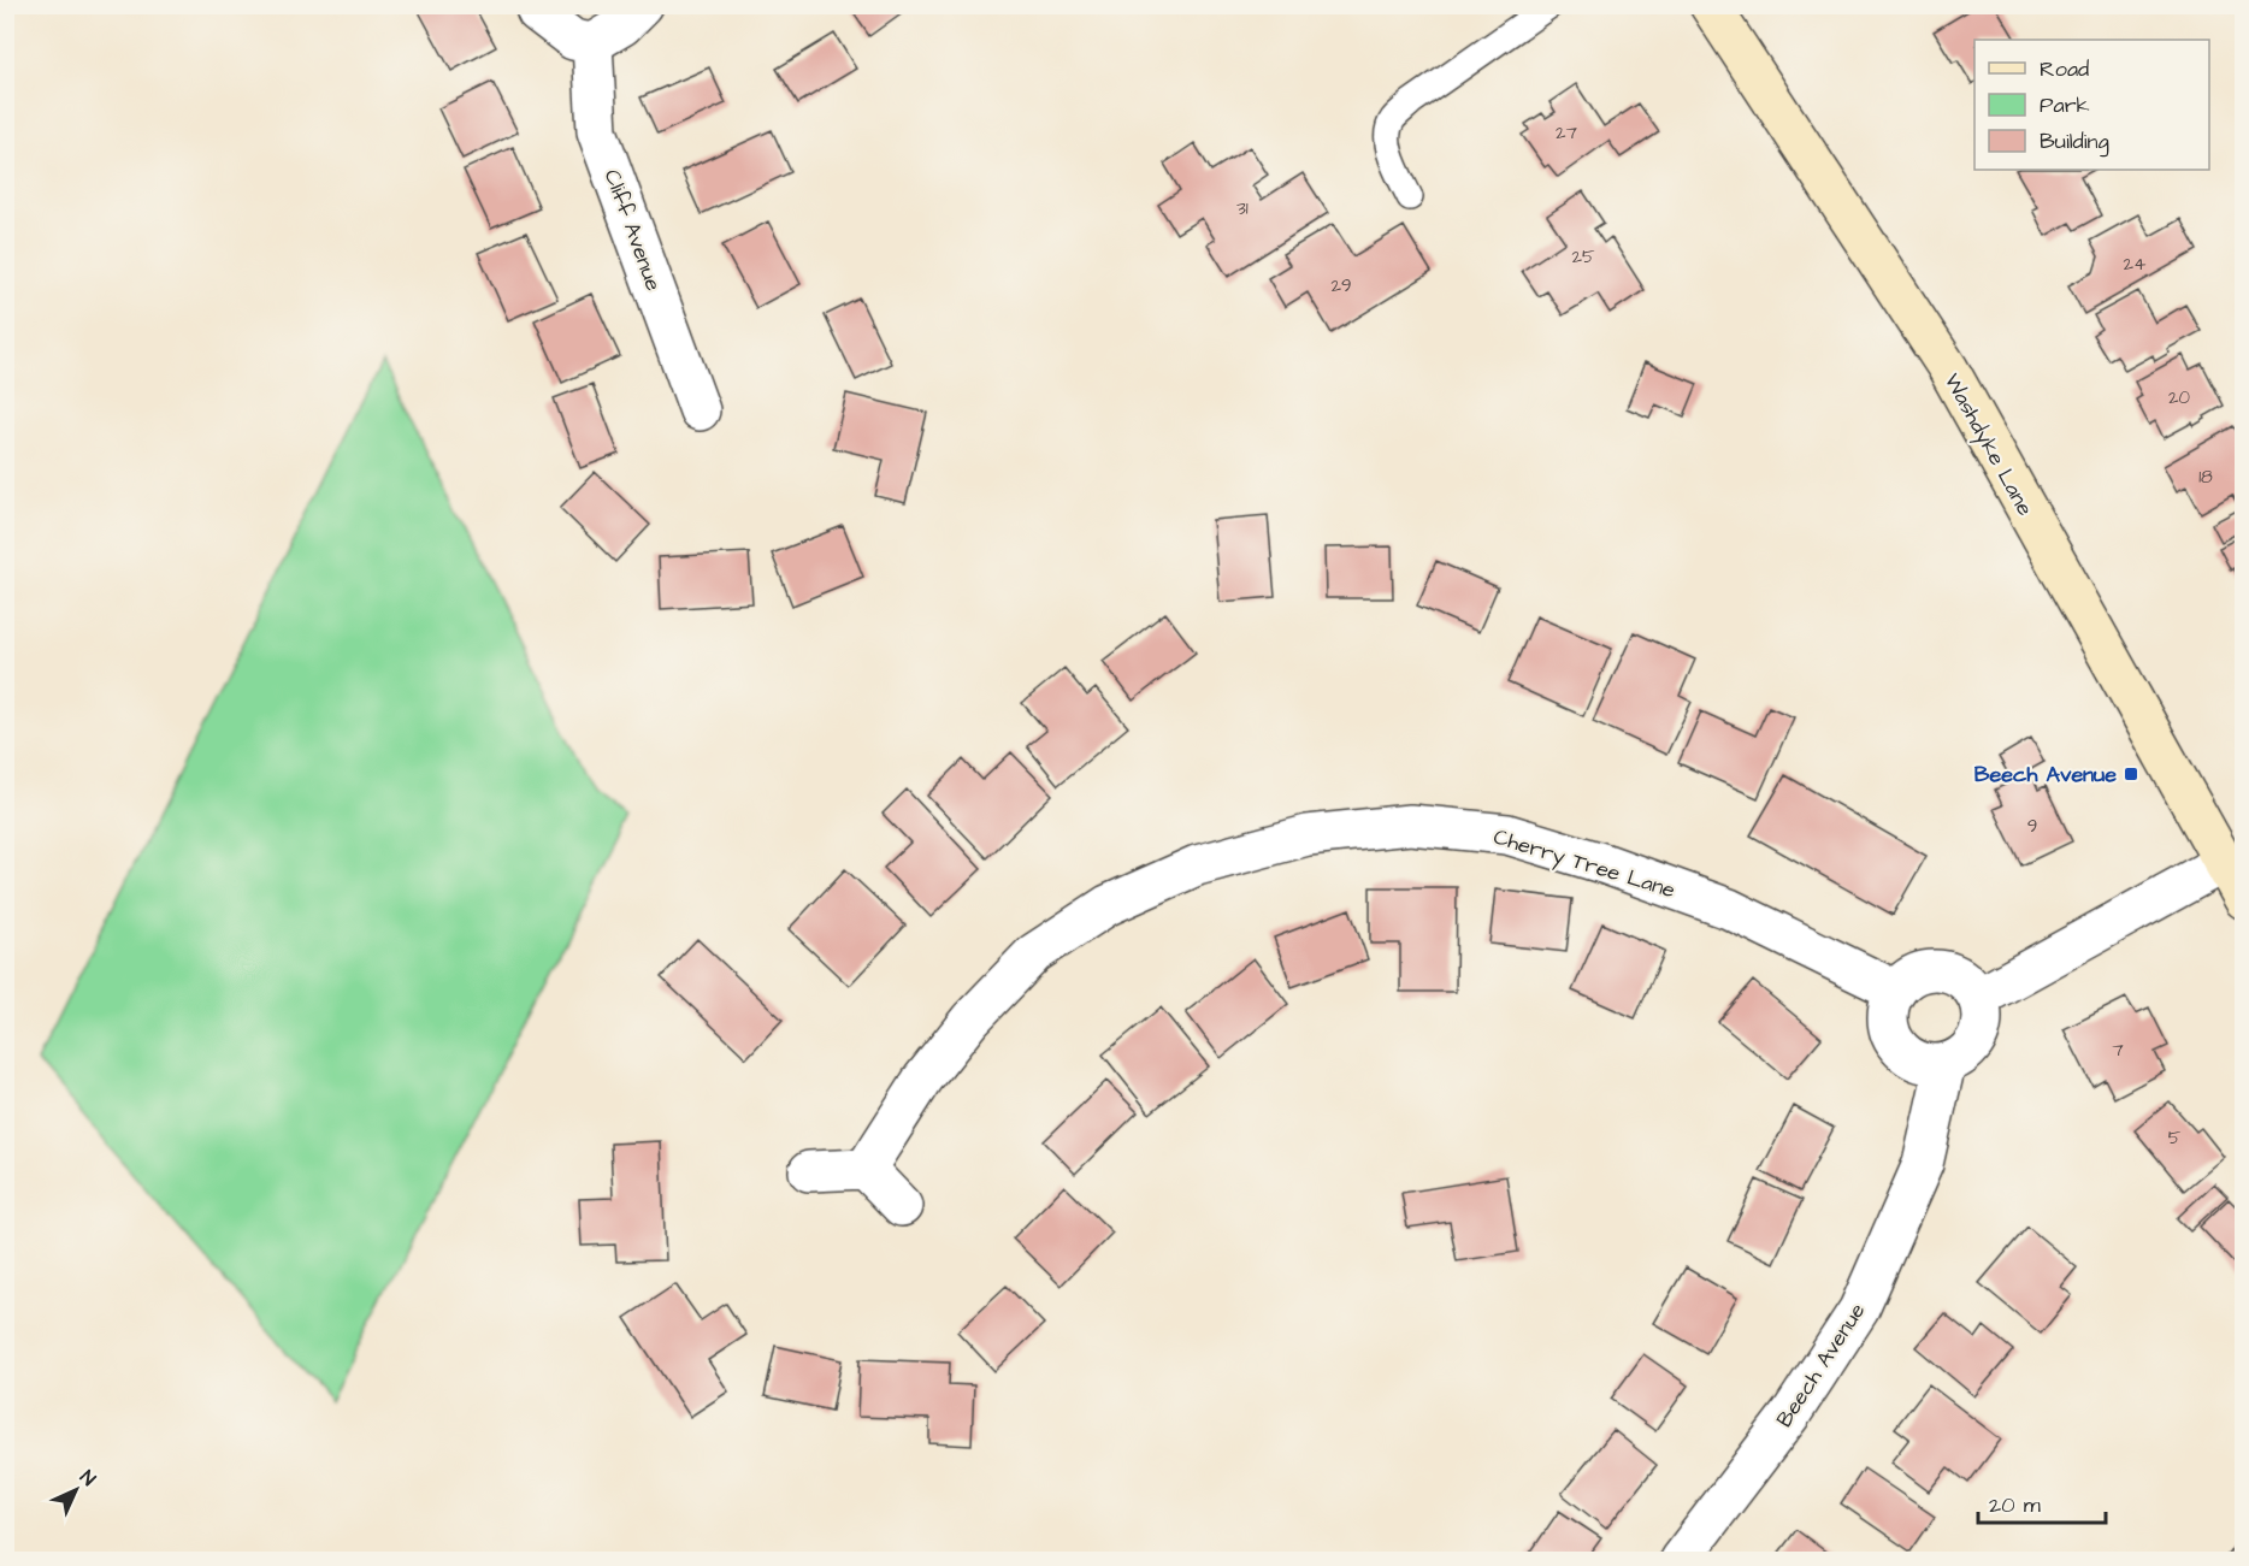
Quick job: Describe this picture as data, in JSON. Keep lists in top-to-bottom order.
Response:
{
  "streets": {
    "street": [
      "Cliff Avenue",
      "Washdyke Lane",
      "Cherry Tree Lane",
      "Beech Avenue"
    ]
  },
  "crossings": [
    ["Cherry Tree Lane", "Beech Avenue"]
  ],
  "places": {
    "transit": ["Beech Avenue"]
  },
  "house_numbers": [
    "27",
    "31",
    "25",
    "24",
    "29",
    "20",
    "18",
    "9",
    "7",
    "5"
  ],
  "legend": ["Road", "Park", "Building"],
  "scale_bar": "20 m",
  "north": "top right"
}
